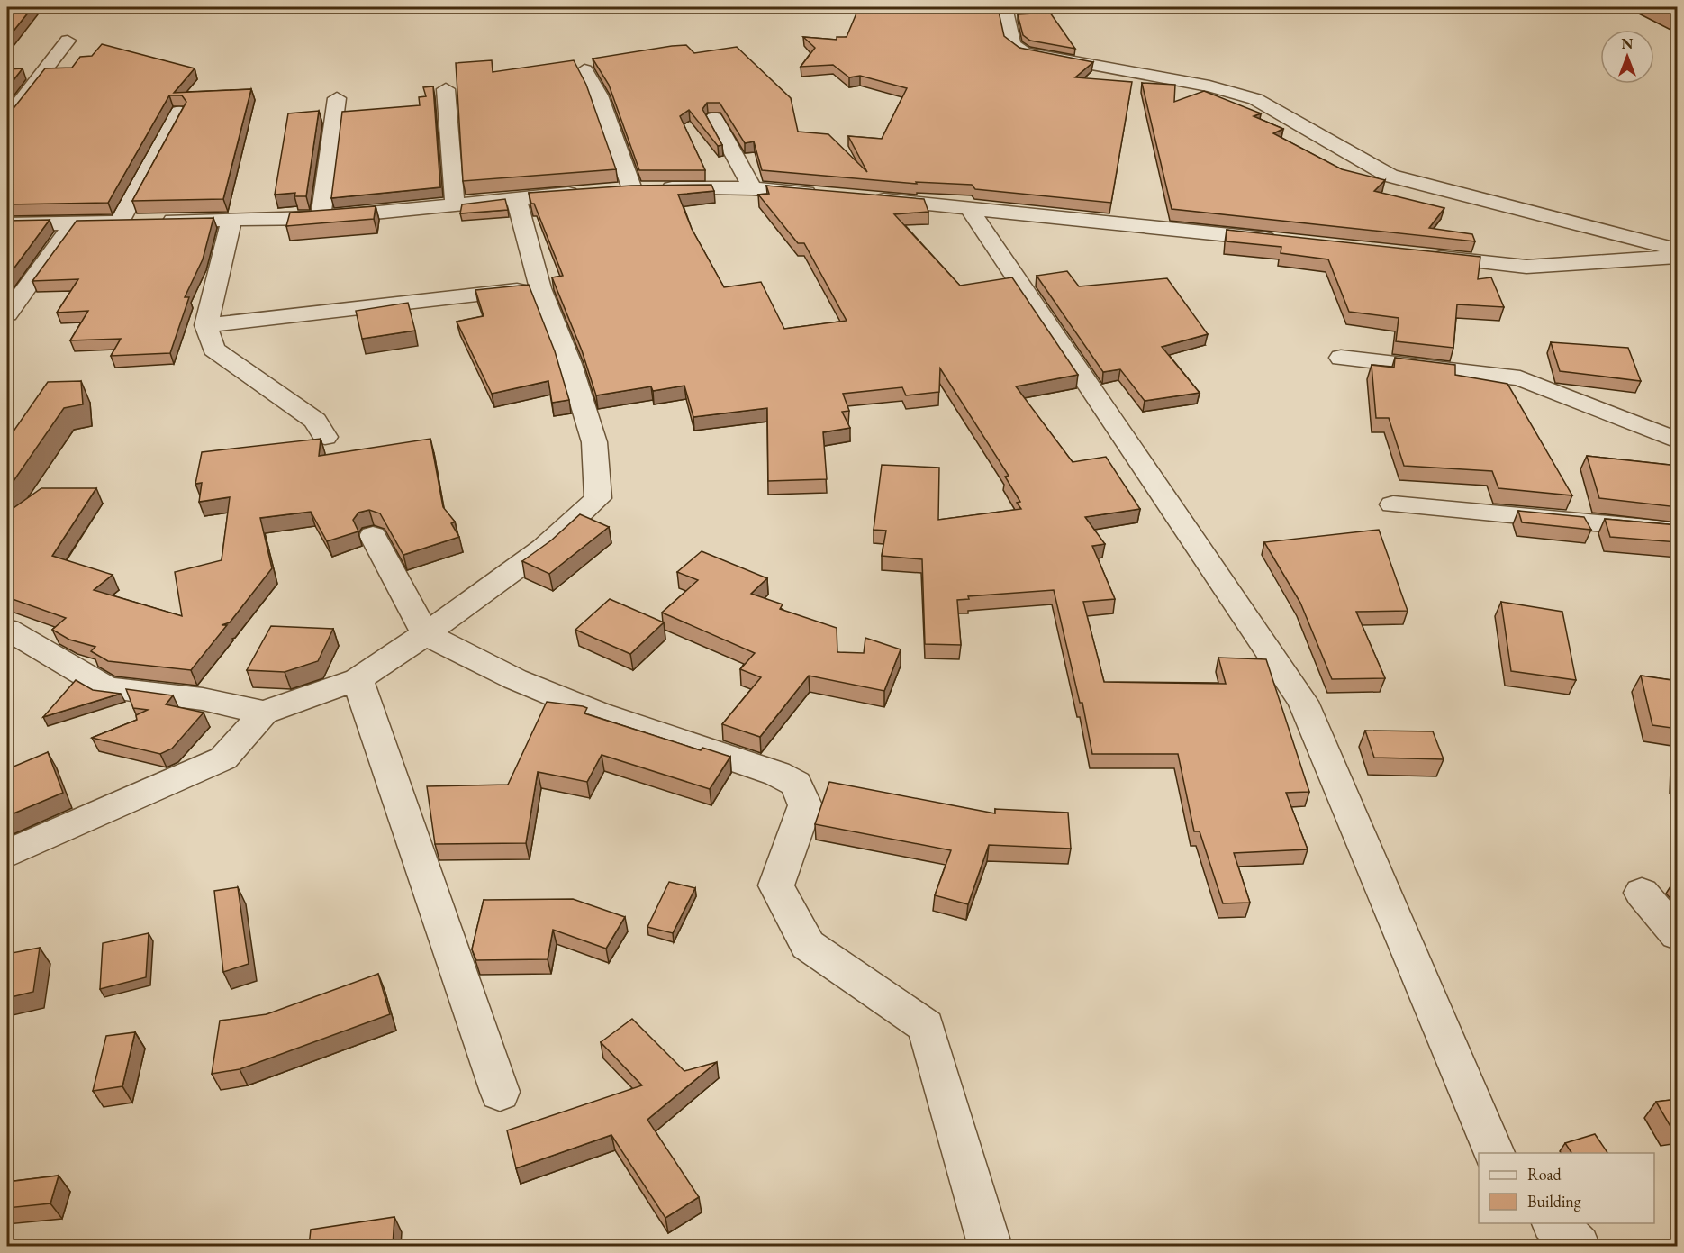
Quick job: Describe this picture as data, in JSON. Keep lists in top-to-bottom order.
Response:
{
  "legend": ["Road", "Building"],
  "north": "top"
}
